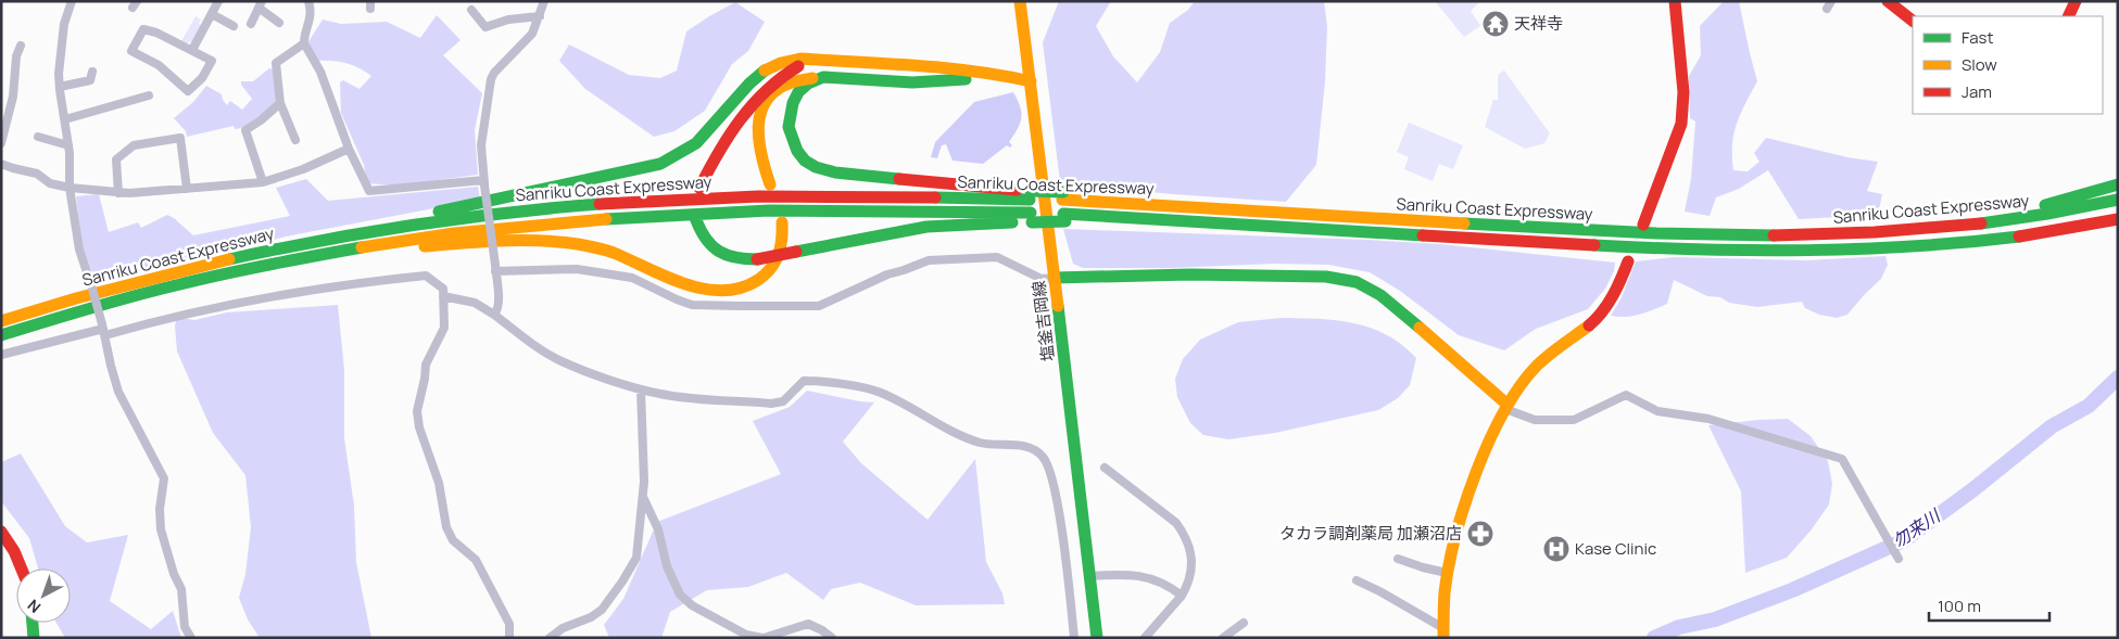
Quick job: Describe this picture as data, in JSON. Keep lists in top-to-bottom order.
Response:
{
  "streets": {
    "main road": ["Sanriku Coast Expressway", "塩釜吉岡線"]
  },
  "water": ["勿来川"],
  "places": {
    "temple": ["天祥寺"],
    "pharmacy": ["タカラ調剤薬局 加瀬沼店"],
    "hospital": ["Kase Clinic"]
  },
  "legend": ["Fast", "Slow", "Jam"],
  "scale_bar": "100 m",
  "north": "bottom left"
}
